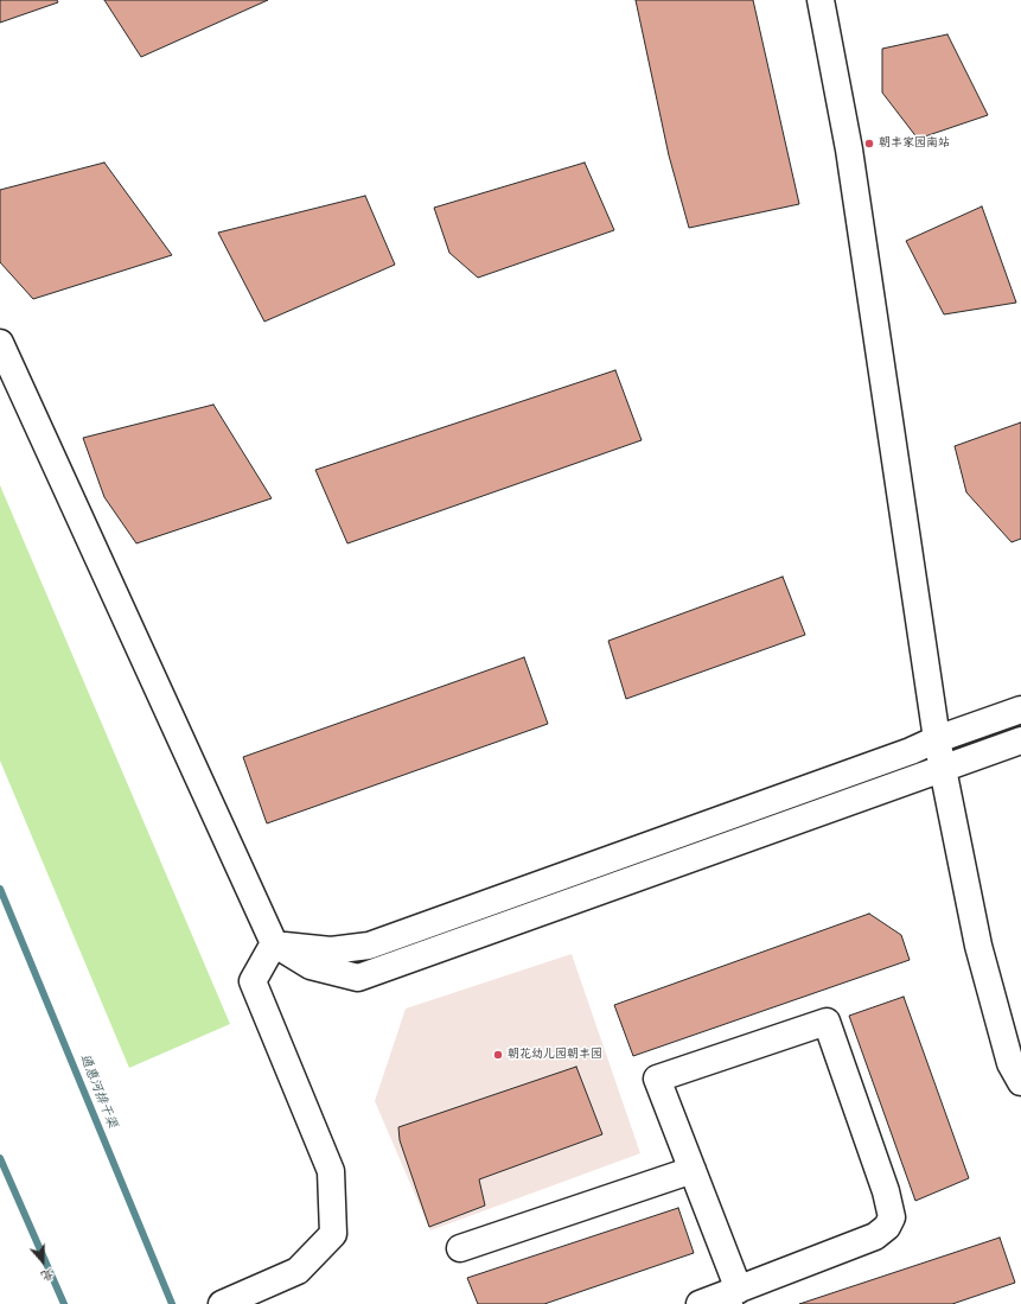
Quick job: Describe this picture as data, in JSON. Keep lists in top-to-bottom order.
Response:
{
  "water": ["通惠河排干渠"],
  "places": ["朝丰家园南站", "朝花幼儿园朝丰园"],
  "north": "bottom"
}
